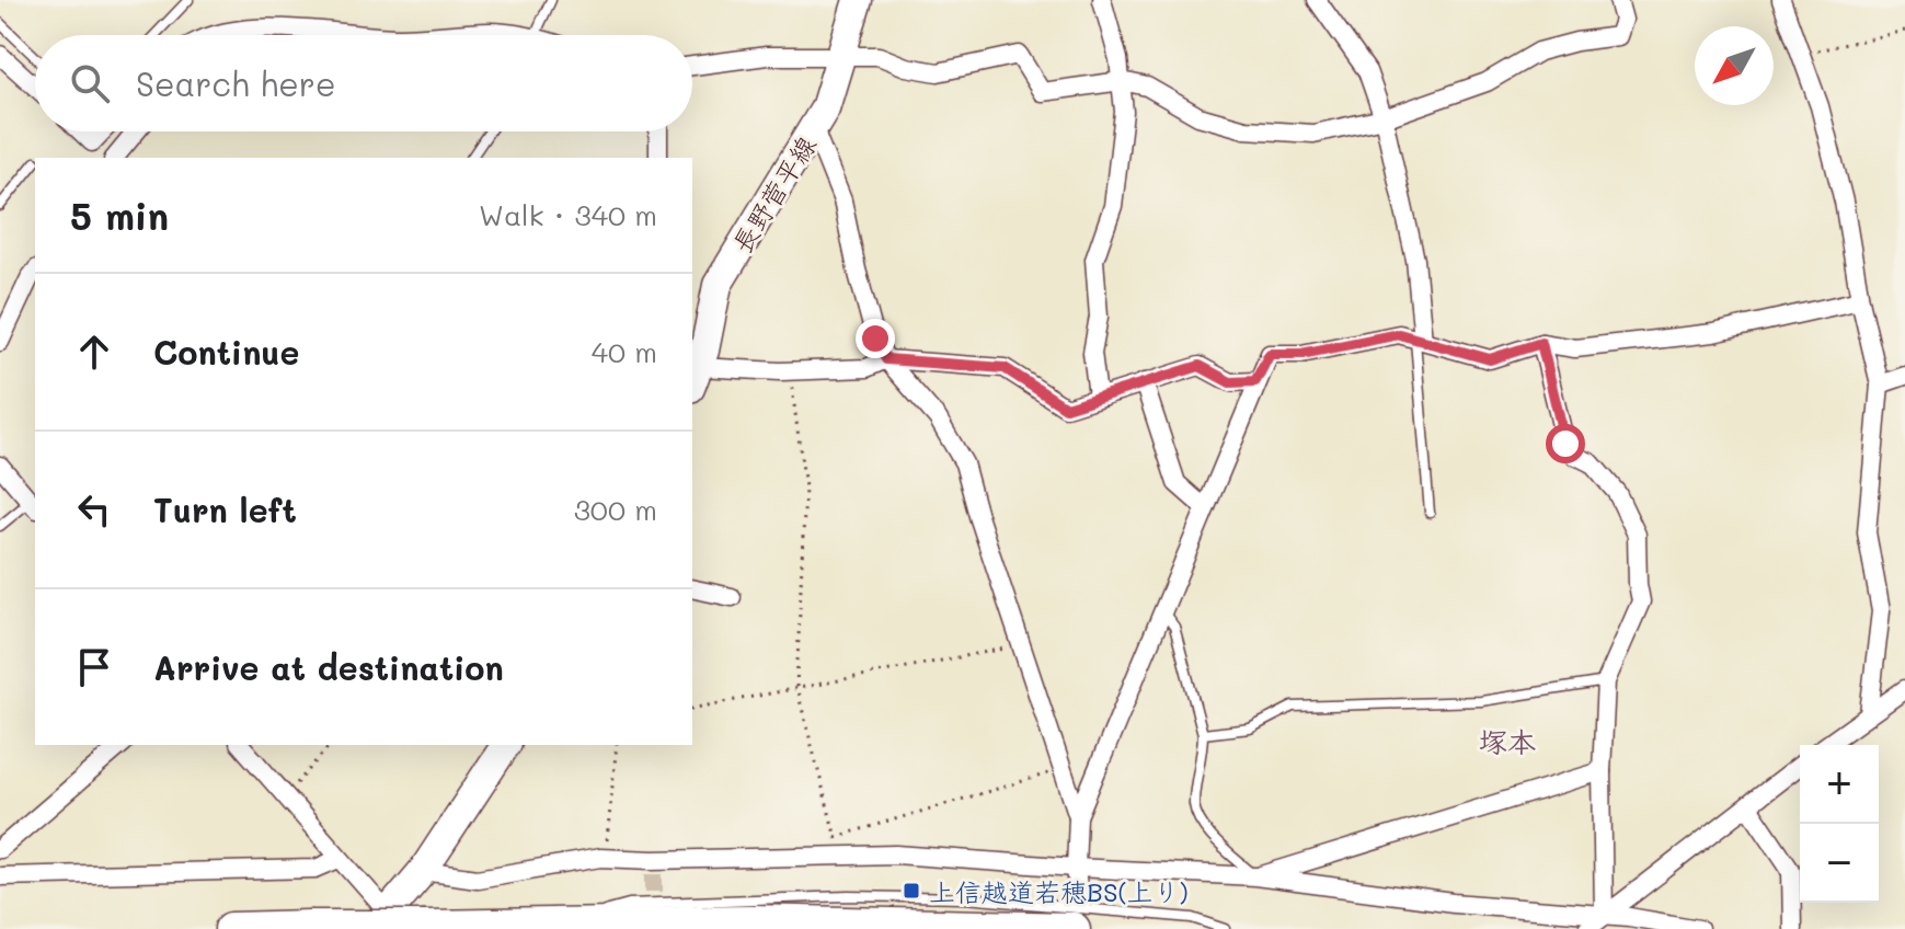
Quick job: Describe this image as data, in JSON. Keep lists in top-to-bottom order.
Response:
{
  "streets": {
    "main road": ["長野菅平線"]
  },
  "districts": ["塚本"],
  "places": {
    "transit": ["上信越道若穂BS(上り)"]
  },
  "north": "bottom left",
  "page": {
    "search": "Search here",
    "heading": ["5 min", "Walk · 340 m"],
    "list": [
      ["Continue", "40 m"],
      ["Turn left", "300 m"],
      "Arrive at destination"
    ],
    "map_buttons": ["+", "−"]
  }
}
